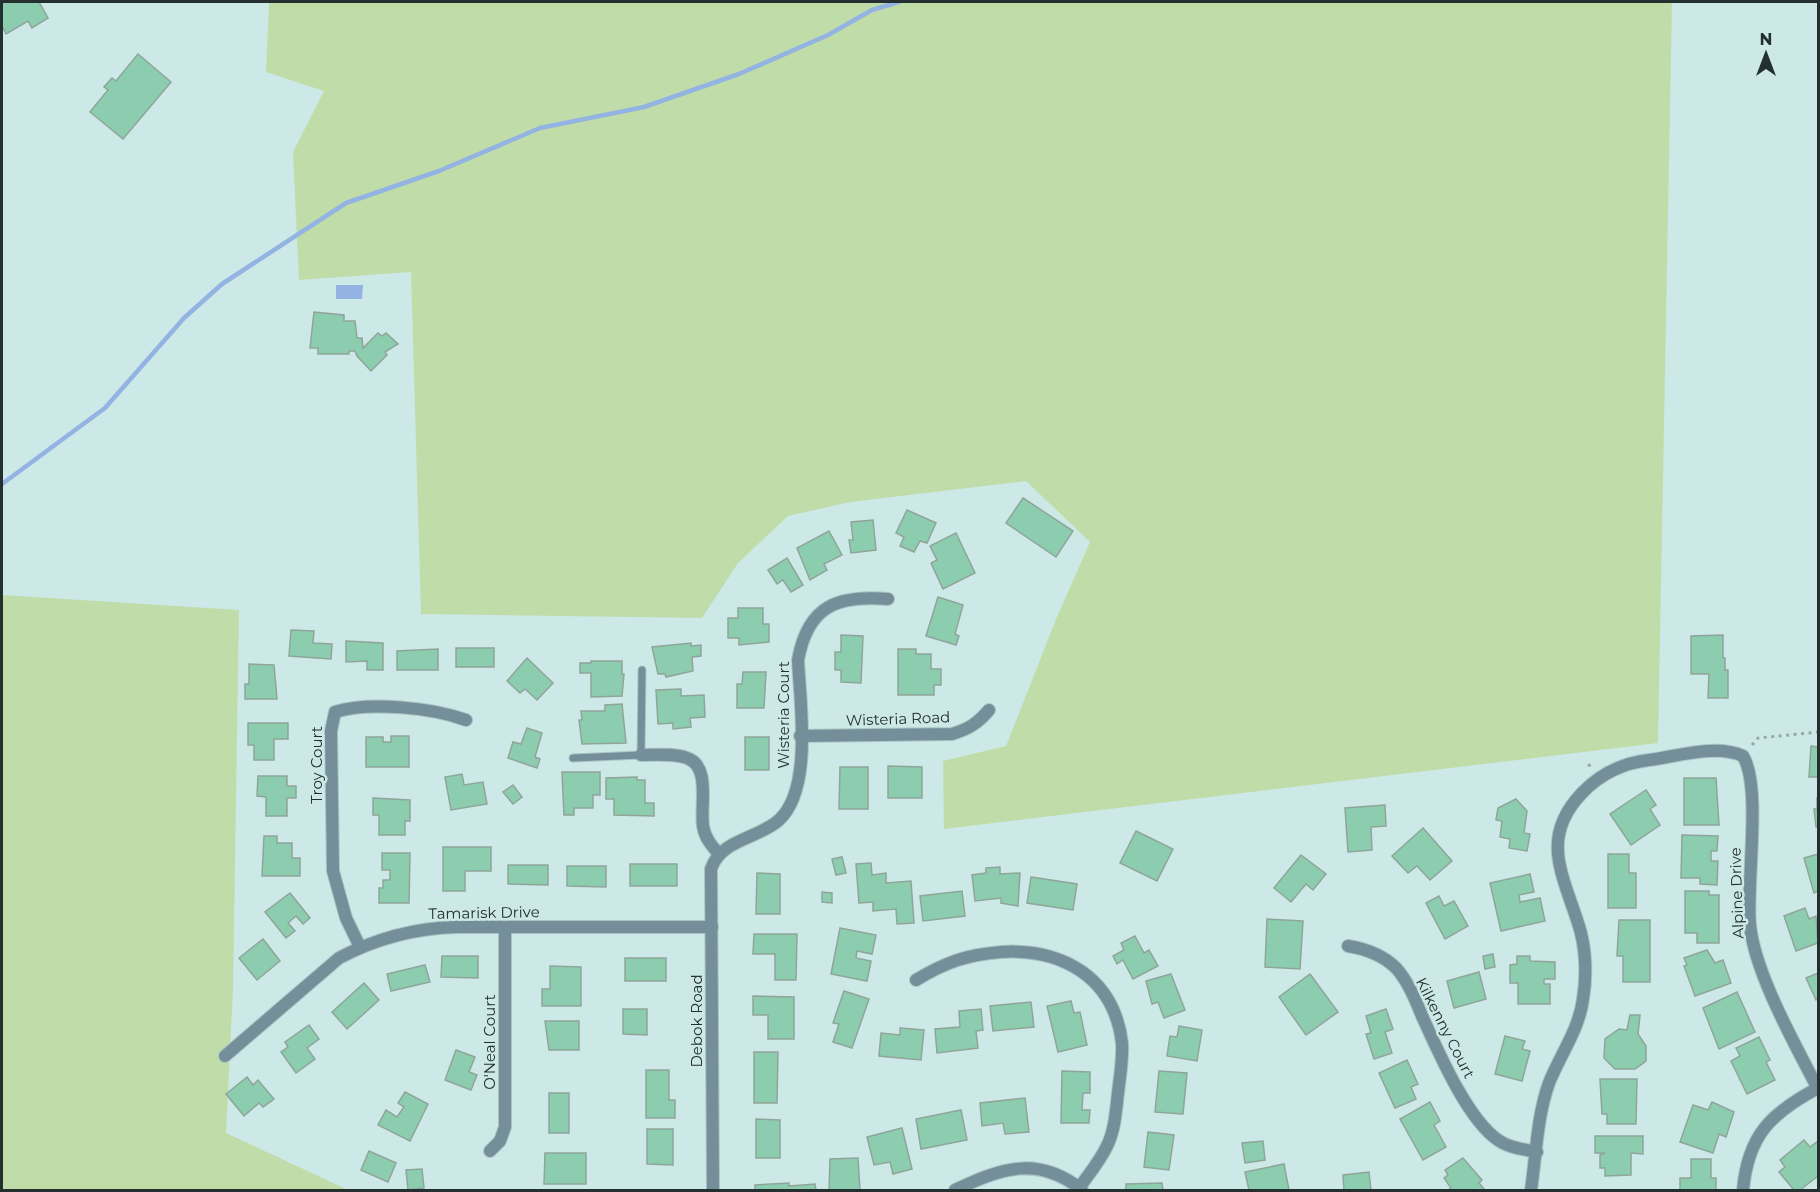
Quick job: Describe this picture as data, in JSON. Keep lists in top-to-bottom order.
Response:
{
  "streets": {
    "street": [
      "Wisteria Court",
      "Wisteria Road",
      "Troy Court",
      "Alpine Drive",
      "Tamarisk Drive",
      "Debok Road",
      "Kilkenny Court",
      "O'Neal Court"
    ]
  },
  "crossings": [
    ["Wisteria Court", "Wisteria Road"],
    ["Wisteria Court", "Debok Road"],
    ["Troy Court", "Tamarisk Drive"],
    ["Tamarisk Drive", "Debok Road"],
    ["Tamarisk Drive", "O'Neal Court"]
  ],
  "north": "top"
}
